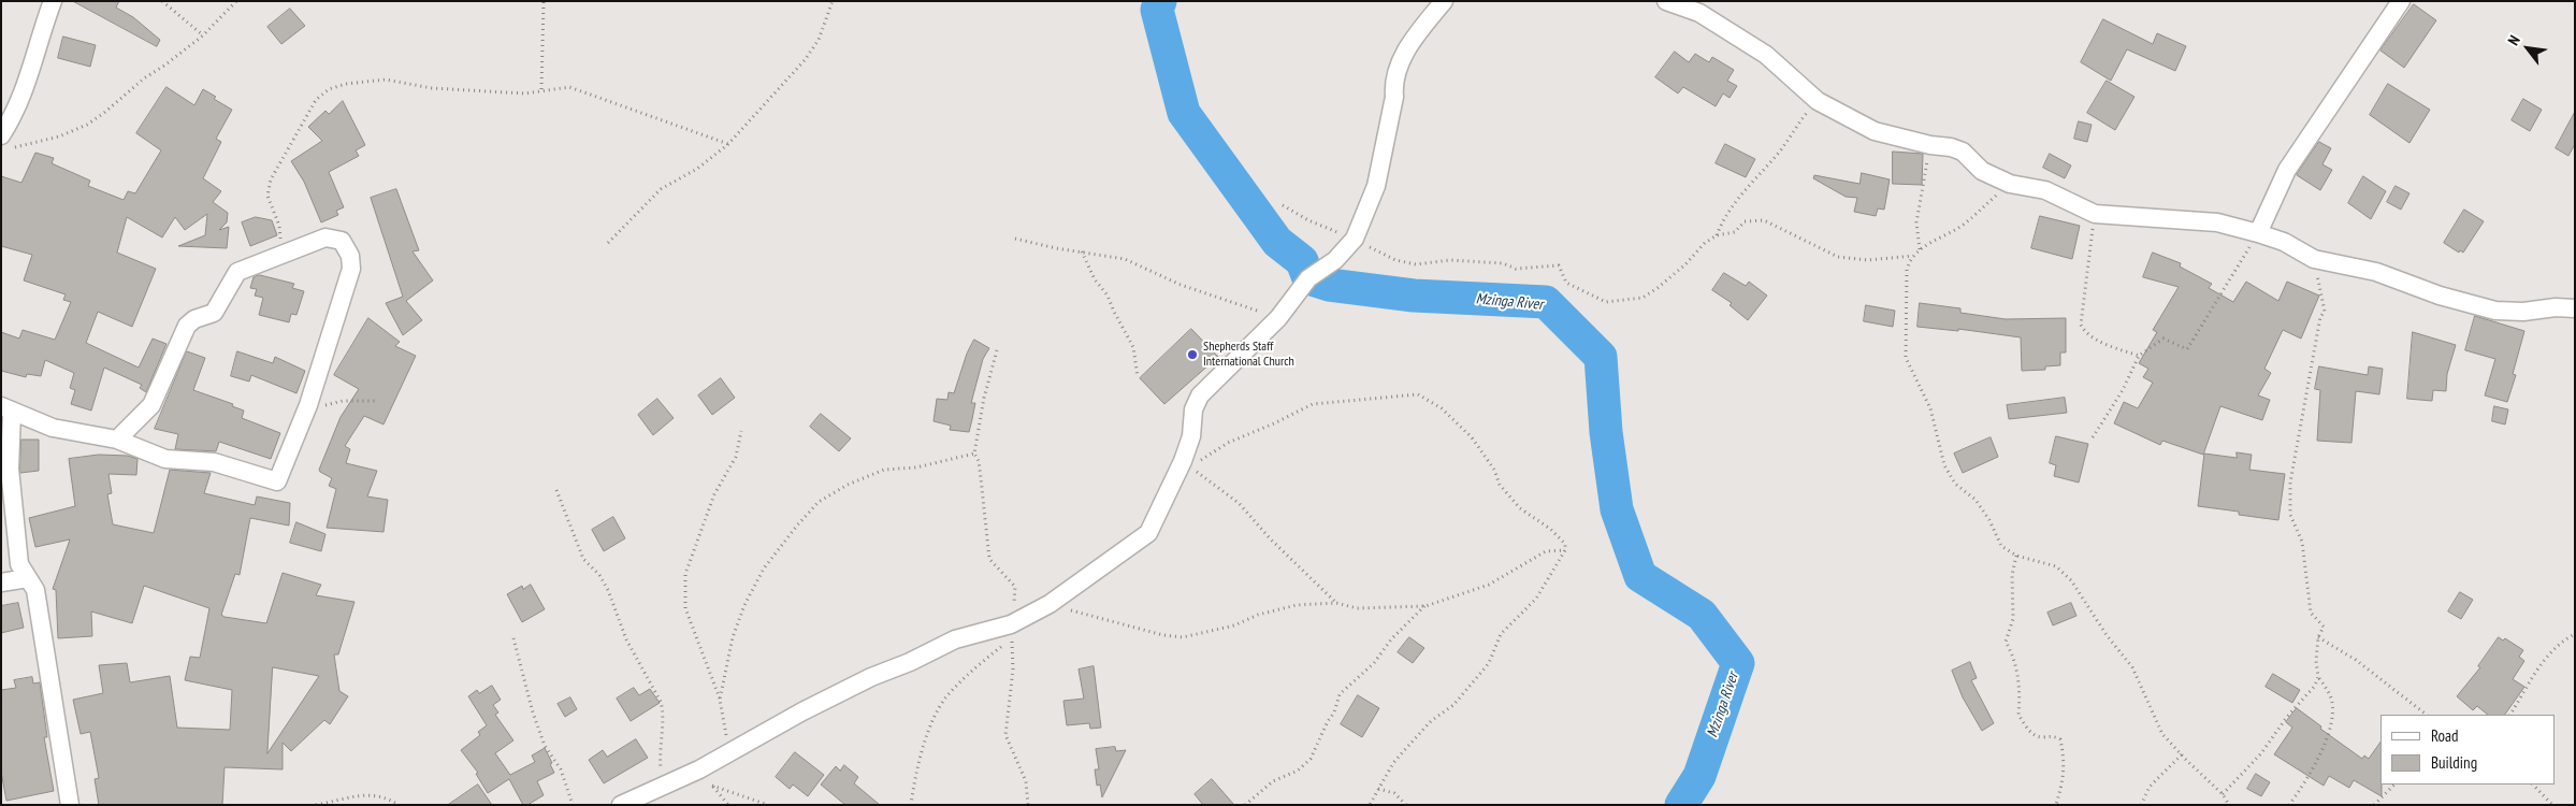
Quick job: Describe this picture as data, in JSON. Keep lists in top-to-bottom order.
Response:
{
  "water": ["Mzinga River"],
  "places": ["Shepherds Staff International Church"],
  "legend": ["Road", "Building"],
  "north": "top left"
}
